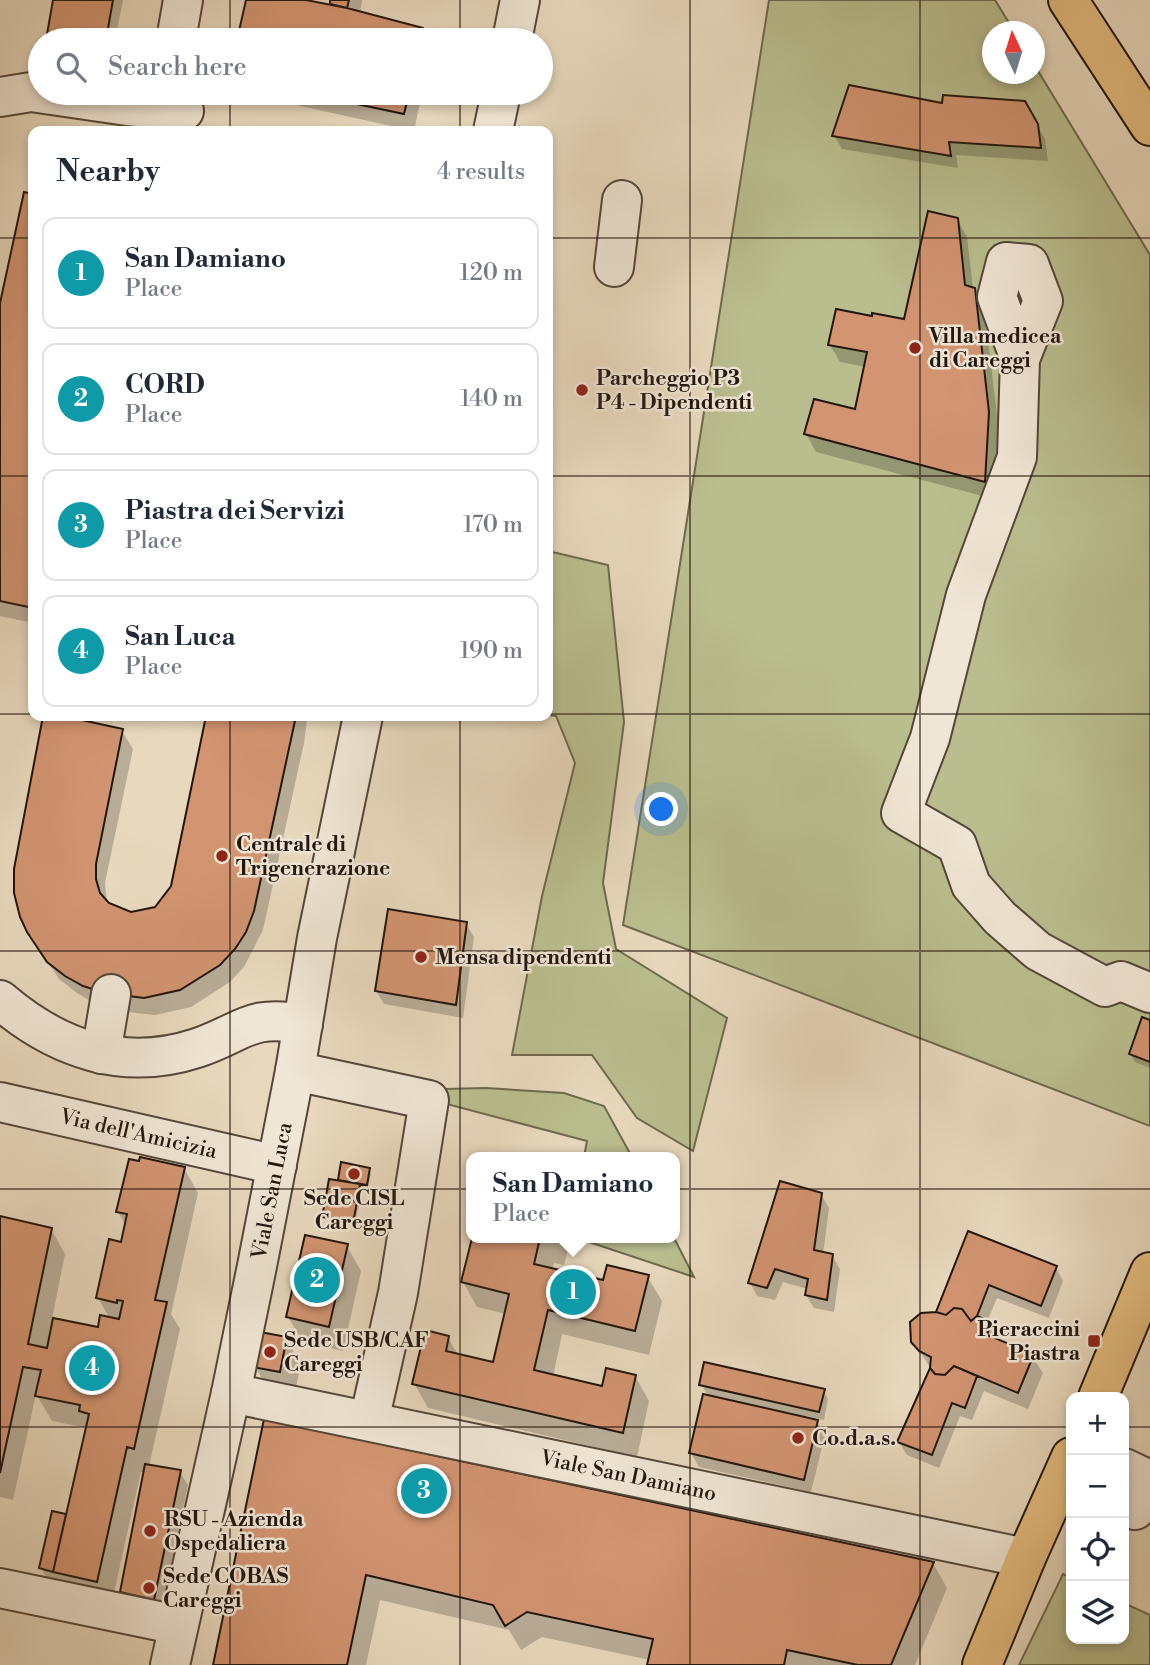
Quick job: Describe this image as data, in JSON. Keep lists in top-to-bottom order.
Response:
{
  "streets": {
    "lane": ["Via dell'Amicizia", "Viale San Luca", "Viale San Damiano"]
  },
  "crossings": [
    ["Via dell'Amicizia", "Viale San Luca"],
    ["Viale San Luca", "Viale San Damiano"]
  ],
  "places": {
    "other": [
      "Villa medicea di Careggi",
      "Parcheggio P3 P4 - Dipendenti",
      "Centrale di Trigenerazione",
      "Mensa dipendenti",
      "Sede CISL Careggi",
      "Sede USB/CAF Careggi",
      "Co.d.a.s.",
      "RSU - Azienda Ospedaliera",
      "Sede COBAS Careggi"
    ],
    "transit": ["Pieraccini Piastra"]
  },
  "north": "top",
  "page": {
    "search": "Search here",
    "heading": ["Nearby", "4 results"],
    "list": [
      {
        "mark": "1",
        "name": "San Damiano",
        "note": "Place",
        "value": "120 m"
      },
      {
        "mark": "2",
        "name": "CORD",
        "note": "Place",
        "value": "140 m"
      },
      {
        "mark": "3",
        "name": "Piastra dei Servizi",
        "note": "Place",
        "value": "170 m"
      },
      {
        "mark": "4",
        "name": "San Luca",
        "note": "Place",
        "value": "190 m"
      }
    ],
    "popup": ["San Damiano", "Place"],
    "pins": [
      "2",
      "1",
      "4",
      "3"
    ],
    "map_buttons": ["+", "−"]
  }
}
